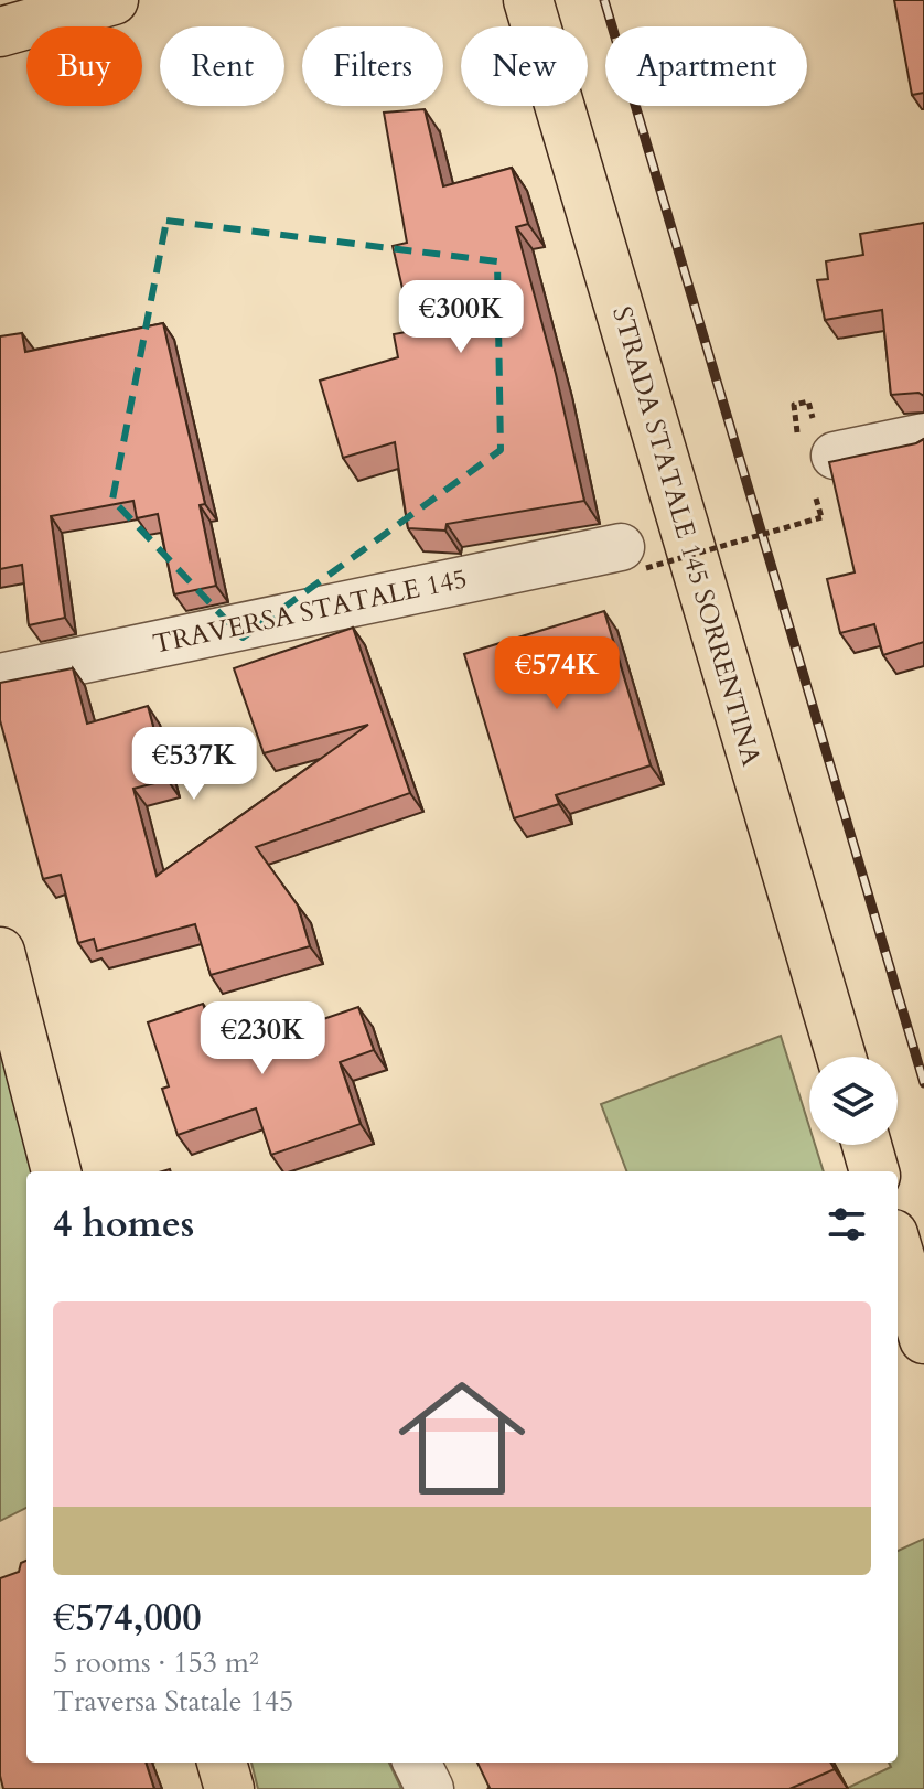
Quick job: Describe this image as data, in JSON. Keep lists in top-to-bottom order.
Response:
{
  "streets": {
    "main road": ["STRADA STATALE 145 SORRENTINA"],
    "street": ["TRAVERSA STATALE 145"]
  },
  "page": {
    "chip": [
      "Buy",
      "Rent",
      "Filters",
      "New",
      "Apartment"
    ],
    "price": [
      "€300K",
      "€574K",
      "€537K",
      "€230K"
    ],
    "heading": "4 homes",
    "list": [
      {
        "name": "€574,000",
        "note": "5 rooms · 153 m² · Traversa Statale 145"
      }
    ]
  }
}
